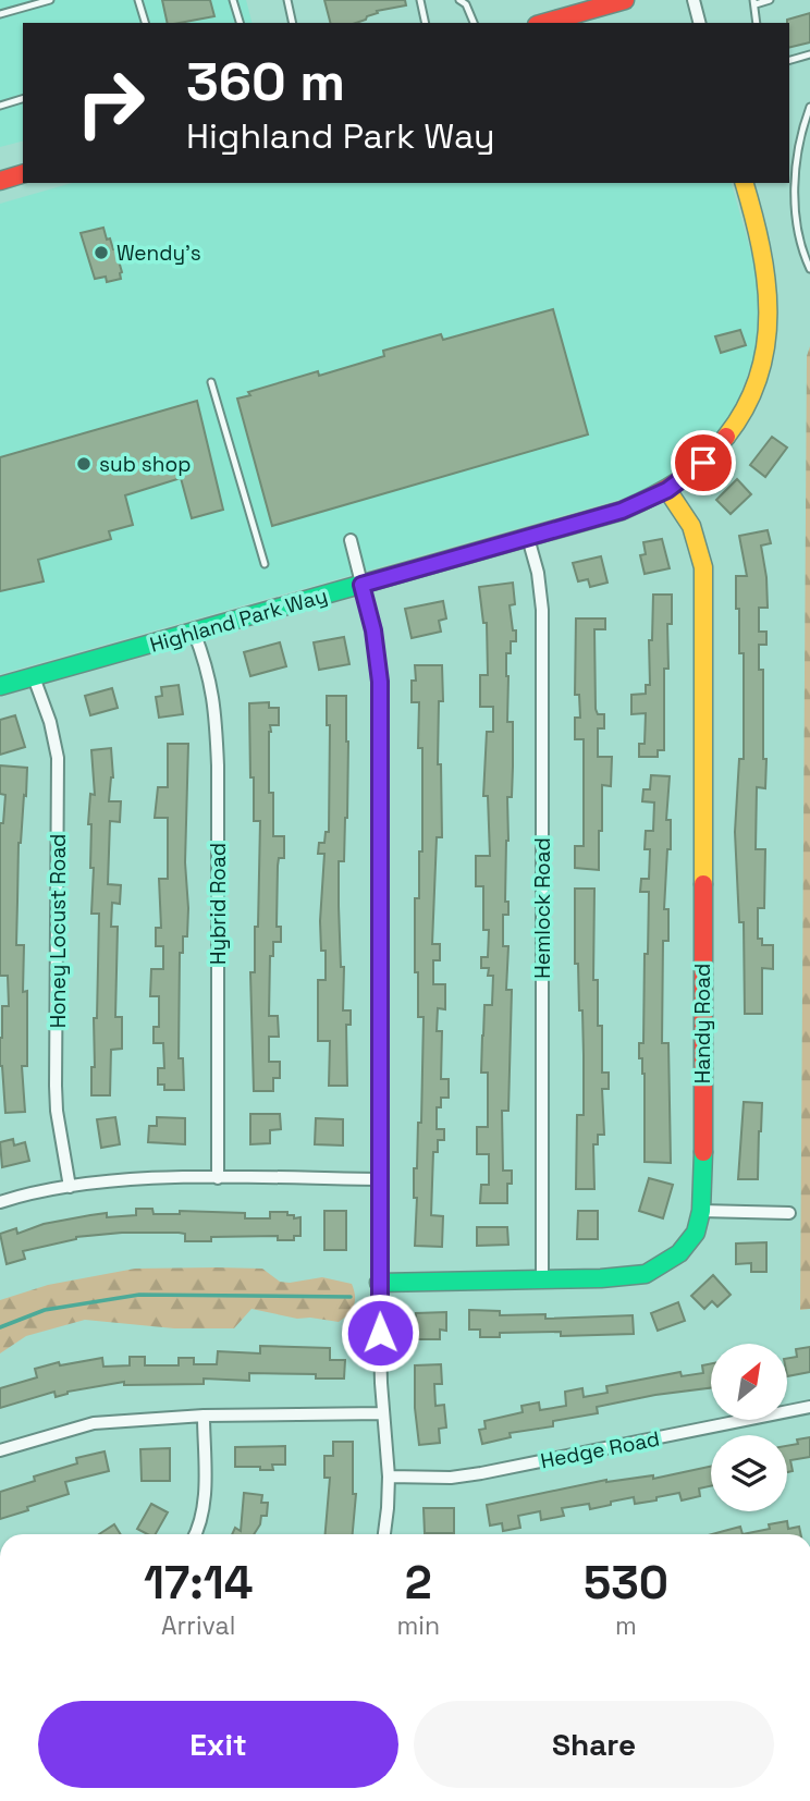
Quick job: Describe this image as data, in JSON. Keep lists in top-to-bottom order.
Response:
{
  "streets": {
    "street": [
      "Highland Park Way",
      "Hybrid Road",
      "Hemlock Road",
      "Honey Locust Road",
      "Handy Road",
      "Hedge Road"
    ]
  },
  "crossings": [
    ["Highland Park Way", "Hybrid Road"],
    ["Highland Park Way", "Hemlock Road"],
    ["Highland Park Way", "Honey Locust Road"],
    ["Highland Park Way", "Handy Road"],
    ["Hemlock Road", "Handy Road"]
  ],
  "places": ["Wendy's", "sub shop"],
  "north": "top right",
  "page": {
    "turn": ["360 m", "Highland Park Way"],
    "eta": [
      "17:14",
      "Arrival",
      "2",
      "min",
      "530",
      "m"
    ],
    "buttons": ["Exit", "Share"]
  }
}
